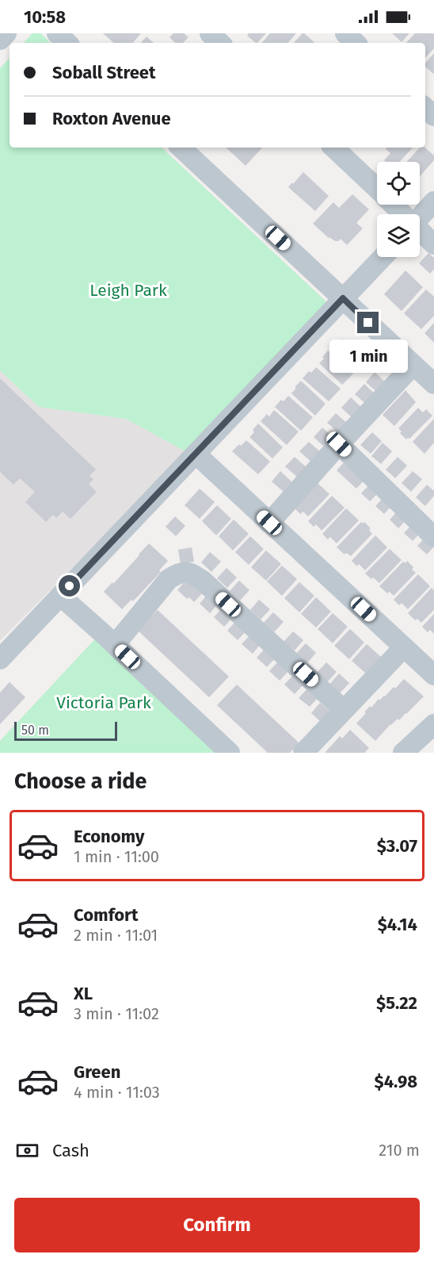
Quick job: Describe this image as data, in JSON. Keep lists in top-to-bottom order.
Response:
{
  "parks": ["Leigh Park", "Victoria Park"],
  "scale_bar": "50 m",
  "page": {
    "status": "10:58",
    "banner": ["Soball Street", "Roxton Avenue"],
    "bubble": "1 min",
    "scale": "50 m",
    "heading": "Choose a ride",
    "list": [
      {
        "name": "Economy",
        "note": "1 min · 11:00",
        "value": "$3.07"
      },
      {
        "name": "Comfort",
        "note": "2 min · 11:01",
        "value": "$4.14"
      },
      {
        "name": "XL",
        "note": "3 min · 11:02",
        "value": "$5.22"
      },
      {
        "name": "Green",
        "note": "4 min · 11:03",
        "value": "$4.98"
      }
    ],
    "pay": ["Cash", "210 m"],
    "buttons": "Confirm"
  }
}
